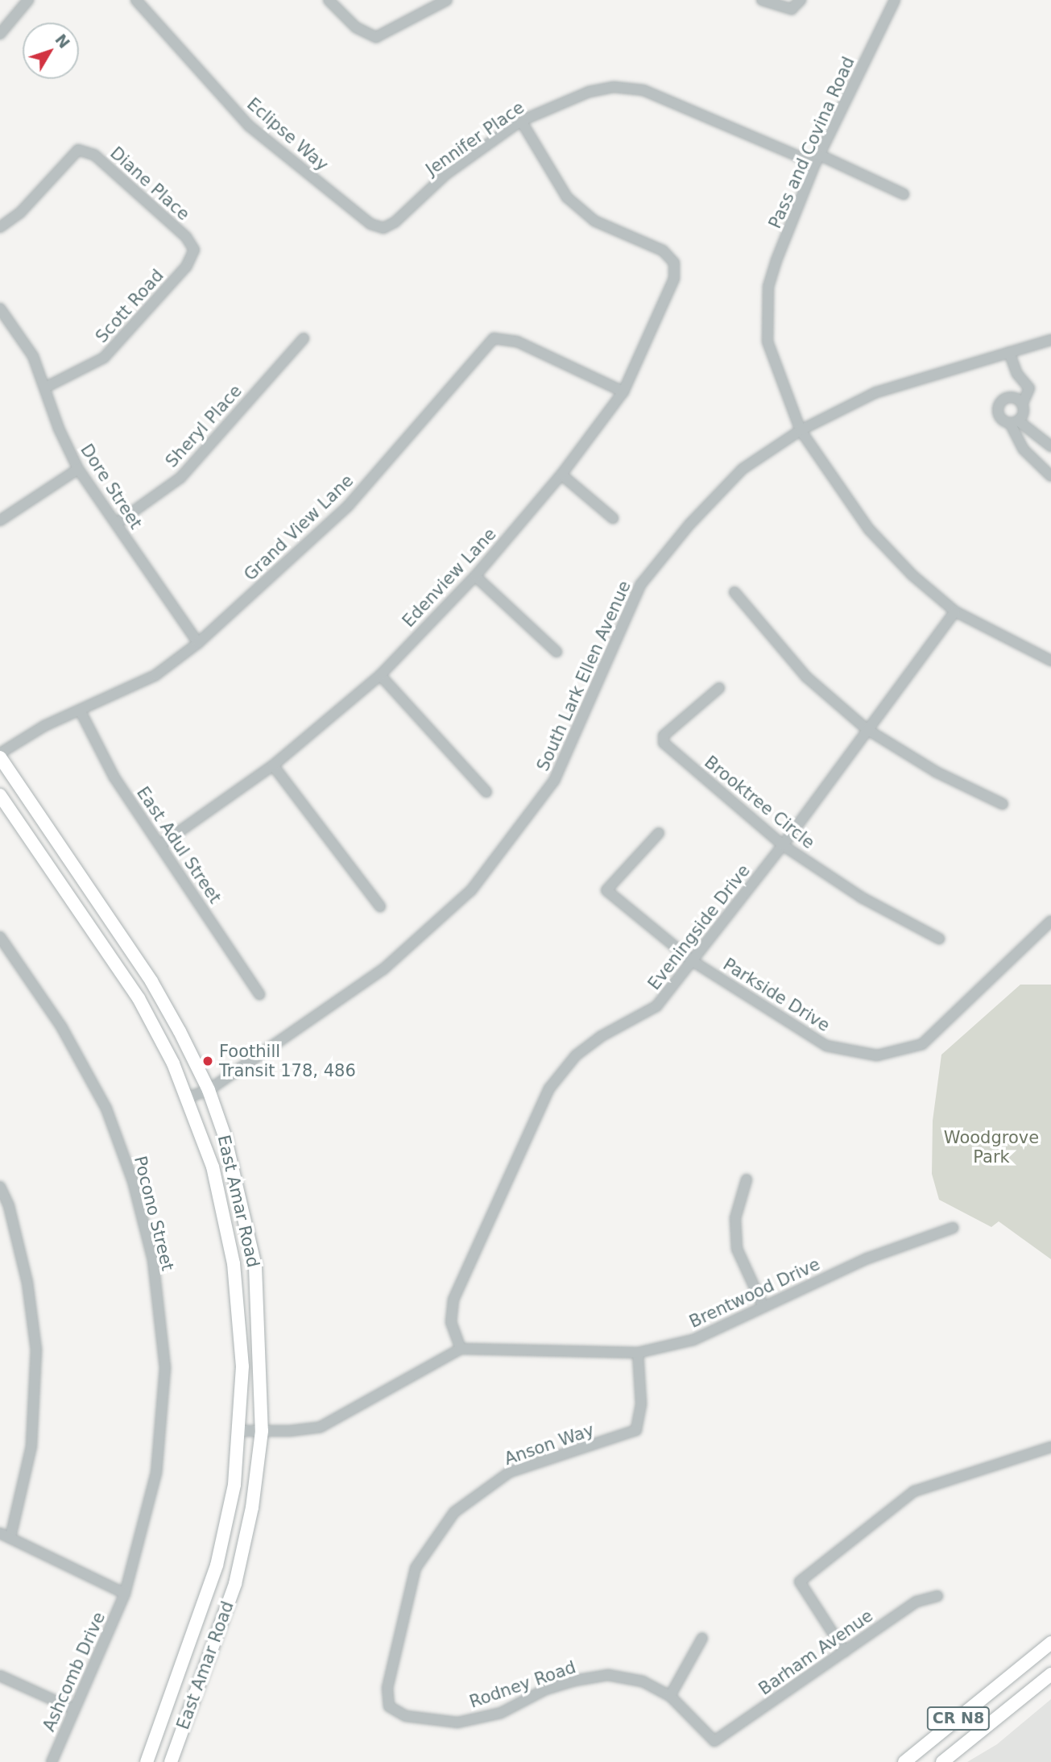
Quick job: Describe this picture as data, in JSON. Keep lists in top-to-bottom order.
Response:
{
  "streets": {
    "main road": ["East Amar Road", "CR N8"],
    "street": [
      "Eclipse Way",
      "Jennifer Place",
      "Pass and Covina Road",
      "Diane Place",
      "Scott Road",
      "Sheryl Place",
      "Dore Street",
      "Grand View Lane",
      "Edenview Lane",
      "South Lark Ellen Avenue",
      "Brooktree Circle",
      "East Adul Street",
      "Eveningside Drive",
      "Parkside Drive",
      "Pocono Street",
      "Brentwood Drive",
      "Anson Way",
      "Barham Avenue",
      "Ashcomb Drive",
      "Rodney Road"
    ]
  },
  "crossings": [
    ["Eclipse Way", "Jennifer Place"],
    ["Jennifer Place", "Pass and Covina Road"],
    ["Jennifer Place", "Edenview Lane"],
    ["Pass and Covina Road", "South Lark Ellen Avenue"],
    ["Pass and Covina Road", "Eveningside Drive"],
    ["Diane Place", "Scott Road"],
    ["Scott Road", "Dore Street"],
    ["Sheryl Place", "Dore Street"],
    ["Dore Street", "Grand View Lane"],
    ["Grand View Lane", "Edenview Lane"],
    ["Grand View Lane", "East Adul Street"],
    ["Grand View Lane", "East Amar Road"],
    ["Edenview Lane", "East Adul Street"],
    ["South Lark Ellen Avenue", "East Amar Road"],
    ["Brooktree Circle", "Eveningside Drive"],
    ["Eveningside Drive", "Parkside Drive"],
    ["Eveningside Drive", "Brentwood Drive"],
    ["Pocono Street", "Ashcomb Drive"],
    ["Brentwood Drive", "Anson Way"],
    ["Anson Way", "Rodney Road"],
    ["Barham Avenue", "Rodney Road"]
  ],
  "parks": ["Woodgrove Park"],
  "places": ["Foothill Transit 178, 486"],
  "north": "top right"
}
